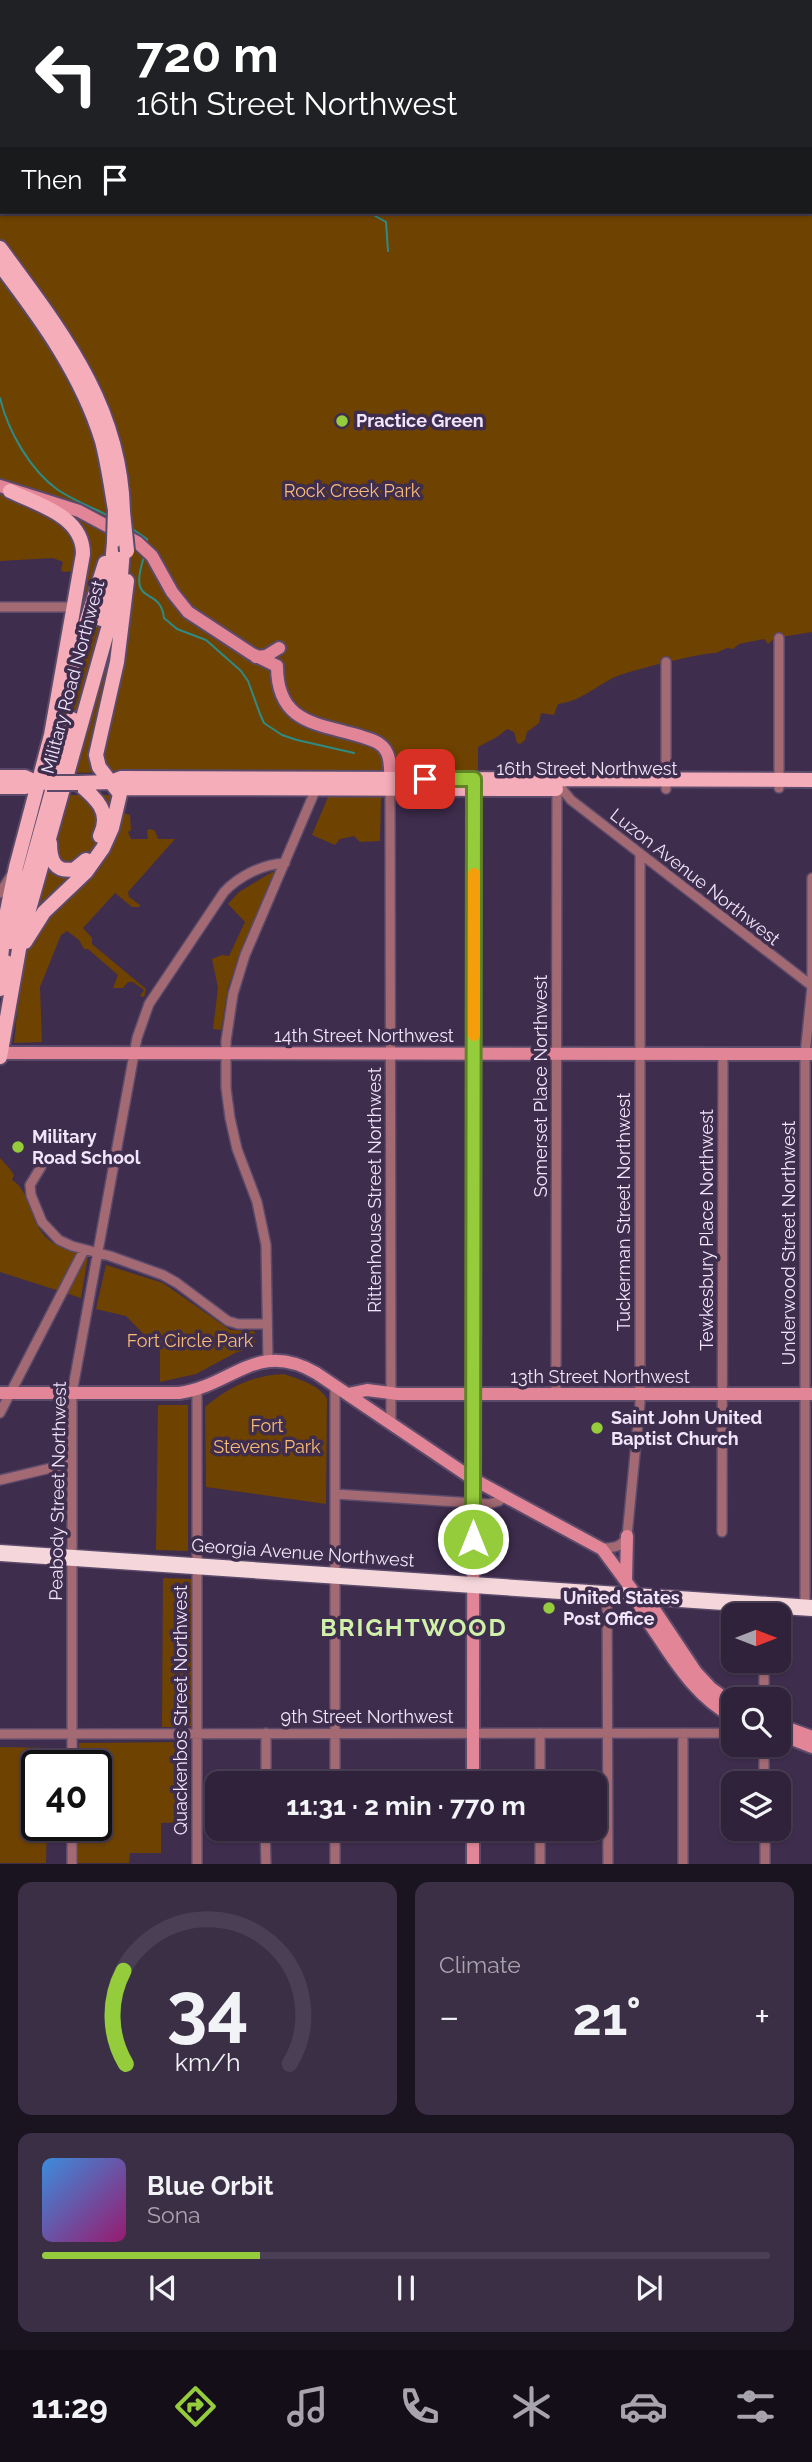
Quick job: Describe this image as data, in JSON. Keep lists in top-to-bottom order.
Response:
{
  "streets": {
    "highway": ["Georgia Avenue Northwest"],
    "main road": ["Military Road Northwest", "16th Street Northwest"],
    "street": [
      "Luzon Avenue Northwest",
      "14th Street Northwest",
      "Somerset Place Northwest",
      "Rittenhouse Street Northwest",
      "Tuckerman Street Northwest",
      "Tewkesbury Place Northwest",
      "Underwood Street Northwest",
      "13th Street Northwest",
      "Peabody Street Northwest",
      "Quackenbos Street Northwest",
      "9th Street Northwest"
    ]
  },
  "crossings": [
    ["Military Road Northwest", "14th Street Northwest"],
    ["16th Street Northwest", "Luzon Avenue Northwest"],
    ["16th Street Northwest", "Somerset Place Northwest"],
    ["16th Street Northwest", "Rittenhouse Street Northwest"],
    ["Luzon Avenue Northwest", "Somerset Place Northwest"],
    ["Luzon Avenue Northwest", "Tuckerman Street Northwest"],
    ["Luzon Avenue Northwest", "Underwood Street Northwest"],
    ["14th Street Northwest", "Somerset Place Northwest"],
    ["14th Street Northwest", "Rittenhouse Street Northwest"],
    ["14th Street Northwest", "Tuckerman Street Northwest"],
    ["14th Street Northwest", "Tewkesbury Place Northwest"],
    ["14th Street Northwest", "Underwood Street Northwest"],
    ["14th Street Northwest", "Peabody Street Northwest"],
    ["Somerset Place Northwest", "13th Street Northwest"],
    ["Rittenhouse Street Northwest", "13th Street Northwest"],
    ["Tuckerman Street Northwest", "13th Street Northwest"],
    ["Tewkesbury Place Northwest", "13th Street Northwest"],
    ["Underwood Street Northwest", "13th Street Northwest"],
    ["Peabody Street Northwest", "Georgia Avenue Northwest"],
    ["Peabody Street Northwest", "9th Street Northwest"],
    ["Georgia Avenue Northwest", "Quackenbos Street Northwest"],
    ["Quackenbos Street Northwest", "9th Street Northwest"]
  ],
  "districts": ["BRIGHTWOOD"],
  "parks": ["Rock Creek Park", "Fort Circle Park", "Fort Stevens Park"],
  "places": [
    "Practice Green",
    "Military Road School",
    "Saint John United Baptist Church",
    "United States Post Office"
  ],
  "north": "right",
  "page": {
    "turn": ["720 m", "16th Street Northwest"],
    "then": "Then",
    "limit": "40",
    "trip": "11:31 · 2 min · 770 m",
    "tile": "Climate",
    "heat": ["−", "21°", "+"],
    "song": ["Blue Orbit", "Sona"],
    "tabs": "11:29",
    "gauge": ["34", "km/h"]
  }
}
